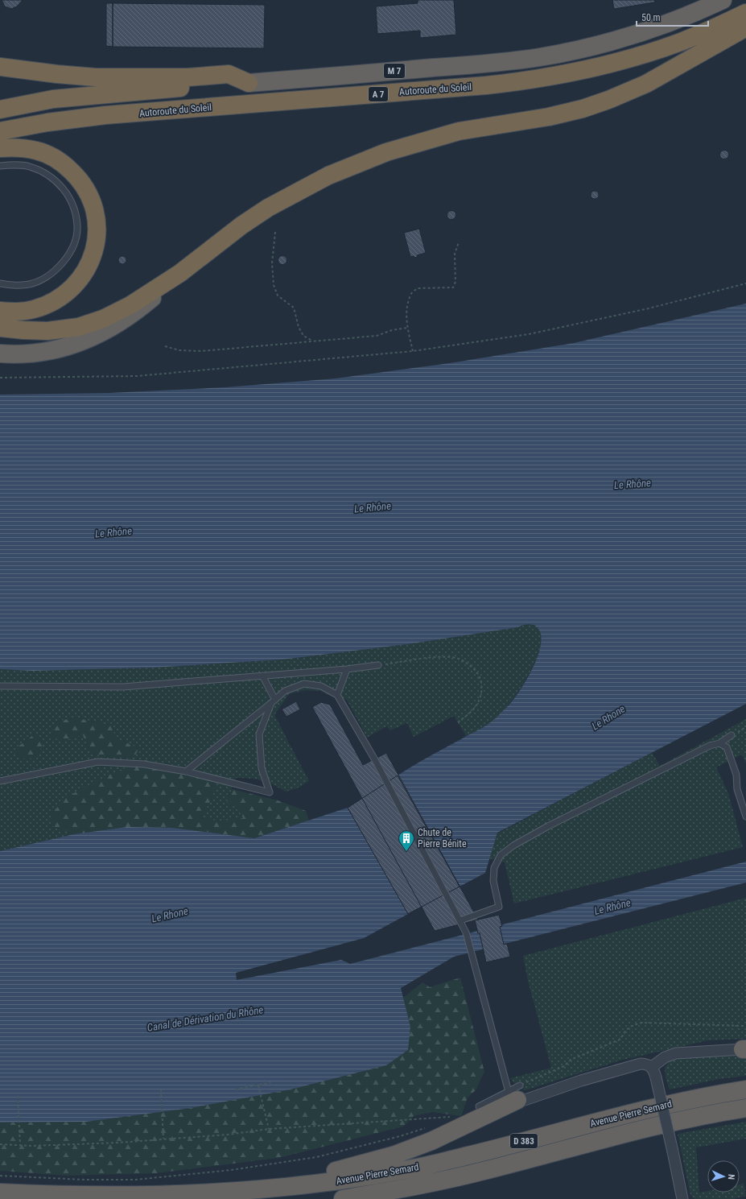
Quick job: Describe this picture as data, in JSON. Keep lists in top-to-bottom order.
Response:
{
  "streets": {
    "highway": [
      "M 7",
      "Autoroute du Soleil",
      "A 7",
      "Avenue Pierre Semard",
      "D 383"
    ]
  },
  "water": ["Le Rhône", "Le Rhone", "Canal de Dérivation du Rhône"],
  "places": {
    "building": ["Chute de Pierre Bénite"]
  },
  "scale_bar": "50 m",
  "north": "right"
}
